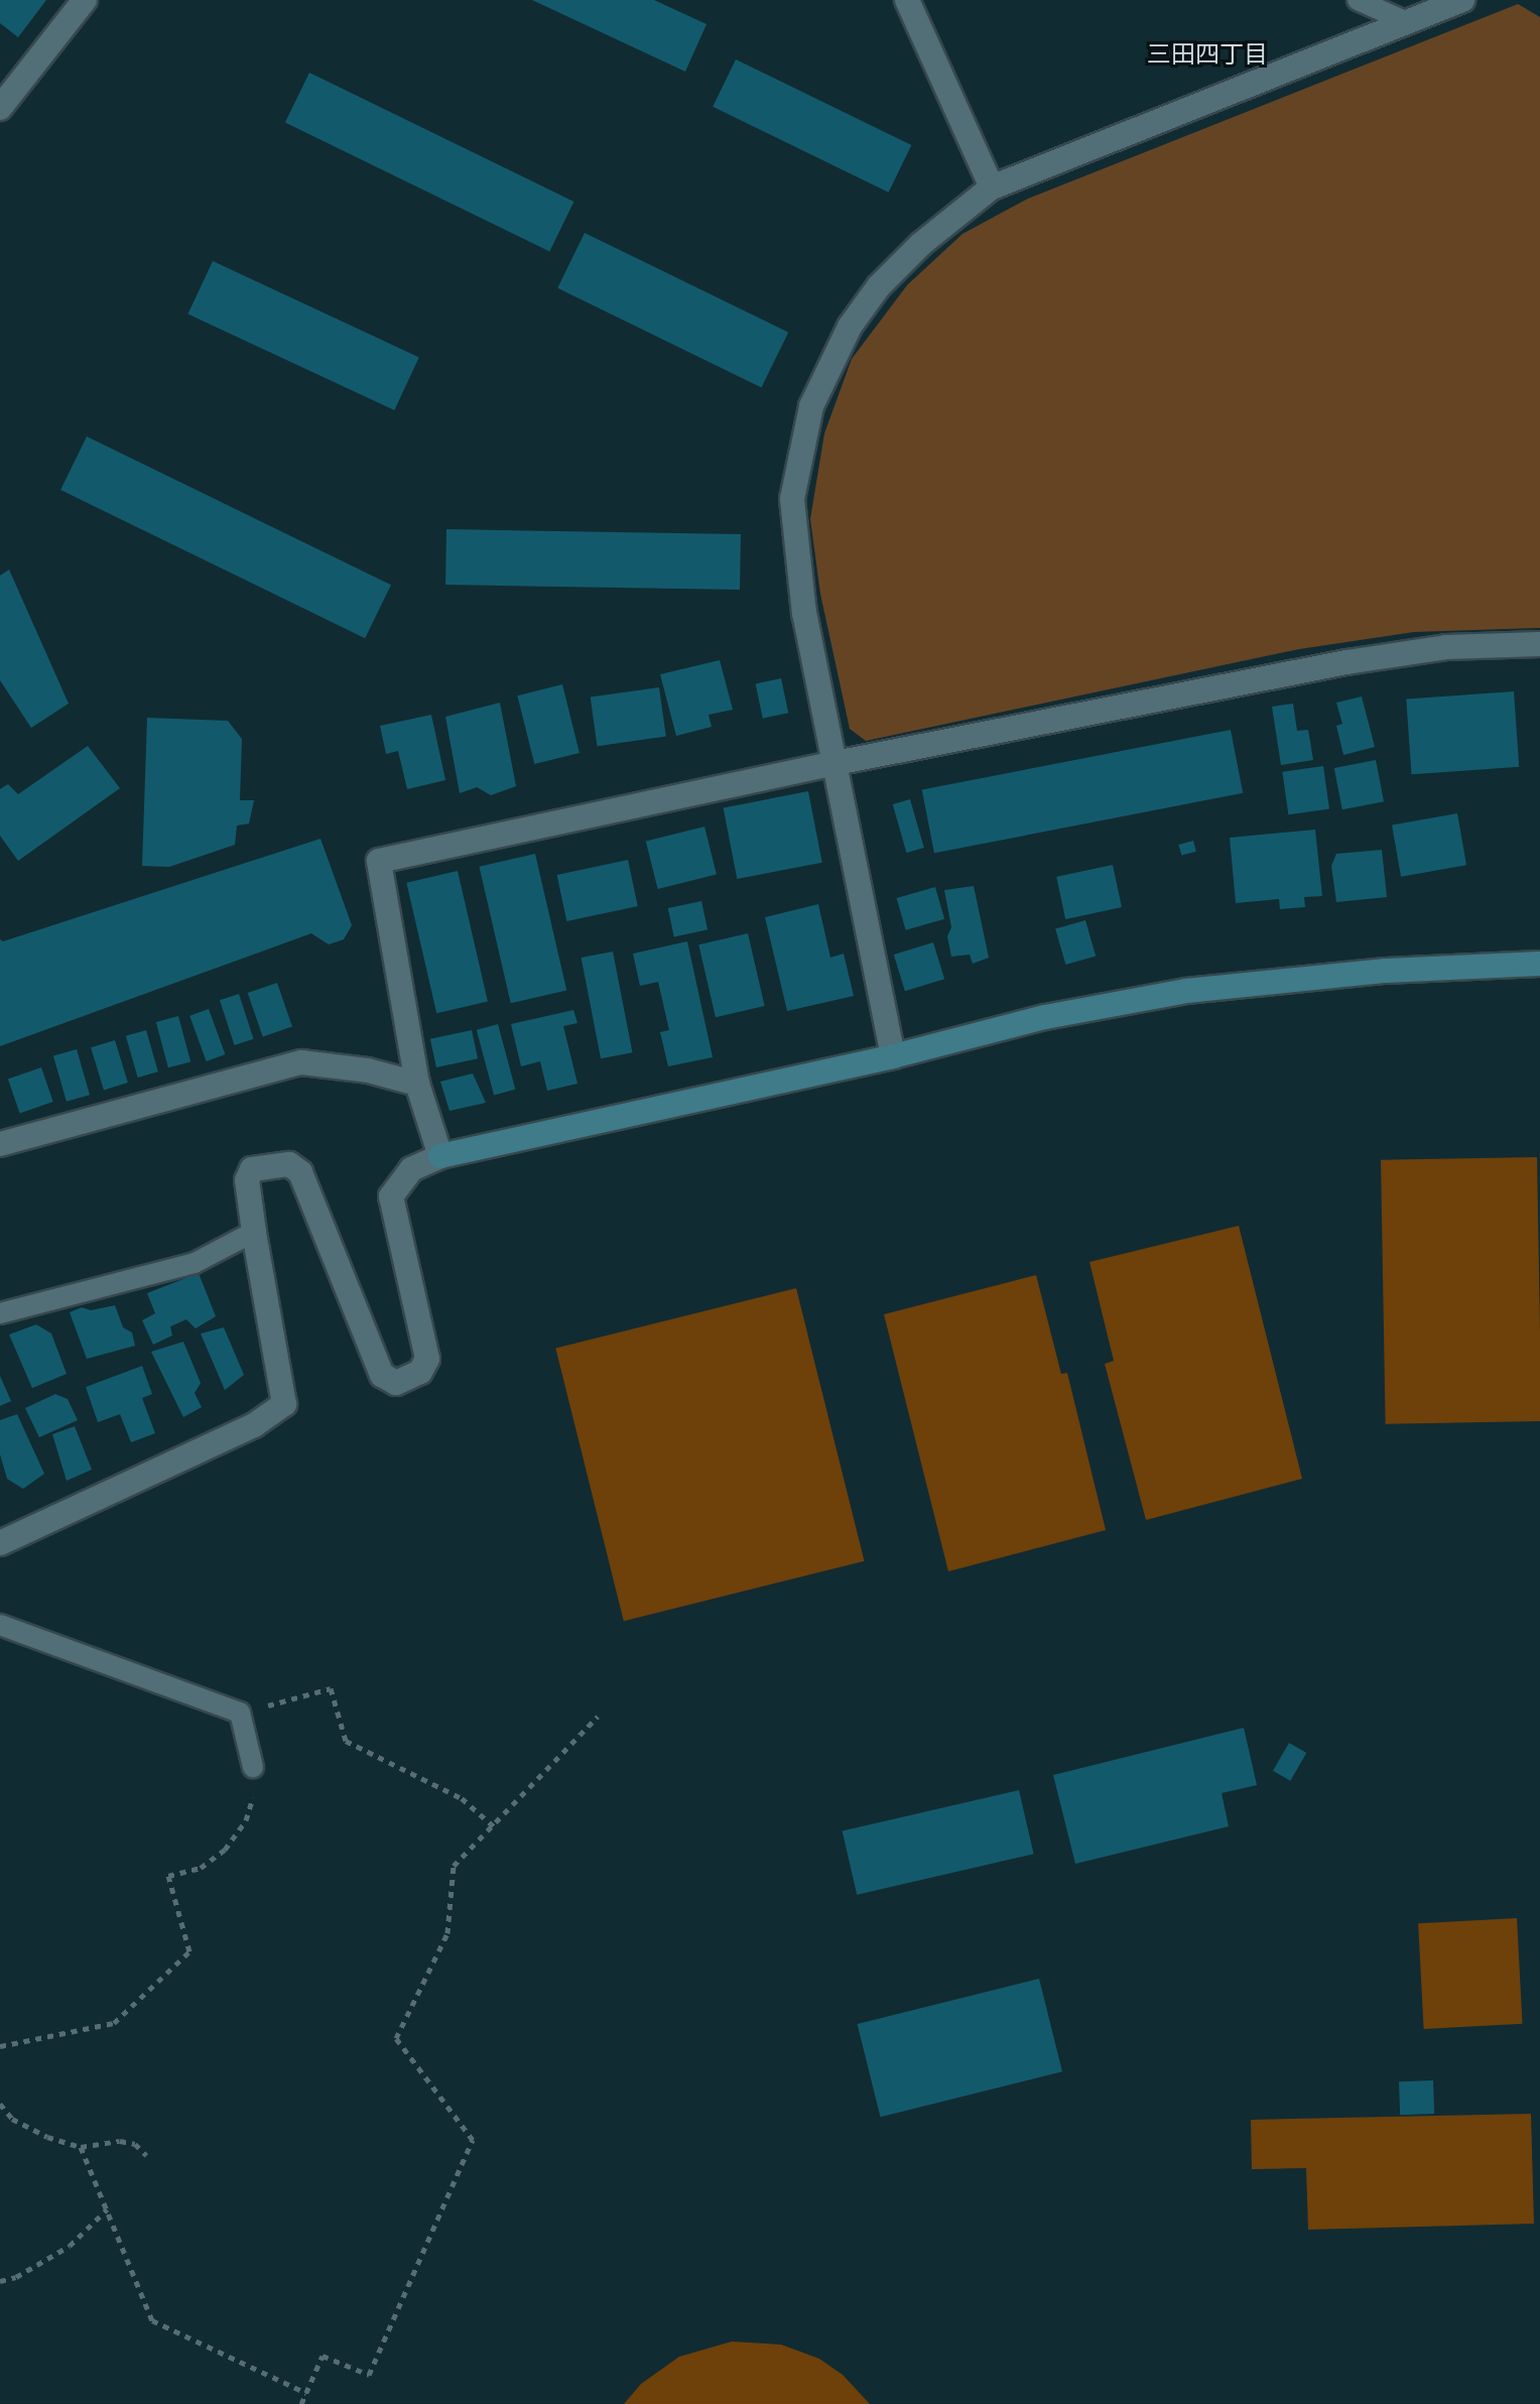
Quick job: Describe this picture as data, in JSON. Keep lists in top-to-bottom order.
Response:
{
  "districts": ["三田四丁目"]
}
